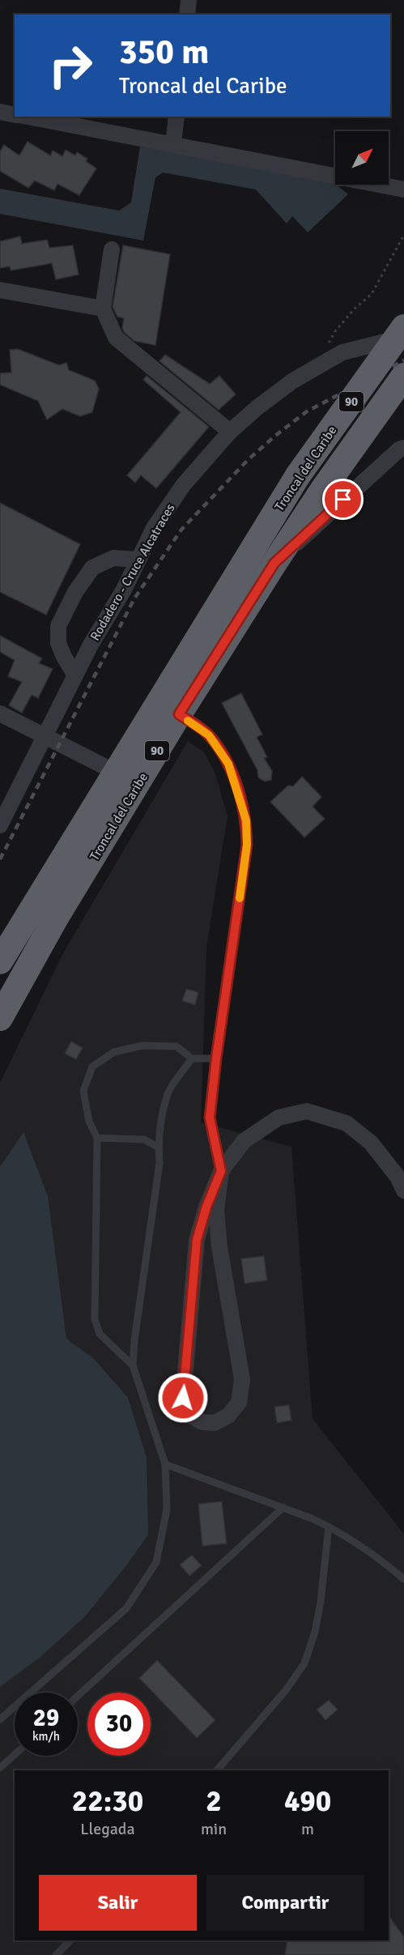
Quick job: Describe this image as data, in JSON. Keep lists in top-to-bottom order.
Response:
{
  "streets": {
    "highway": ["90", "Troncal del Caribe"],
    "street": ["Rodadero - Cruce Alcatraces"]
  },
  "north": "top right",
  "page": {
    "turn": ["350 m", "Troncal del Caribe"],
    "speed": "29 km/h",
    "limit": "30",
    "eta": [
      "22:30",
      "Llegada",
      "2",
      "min",
      "490",
      "m"
    ],
    "buttons": ["Salir", "Compartir"]
  }
}
